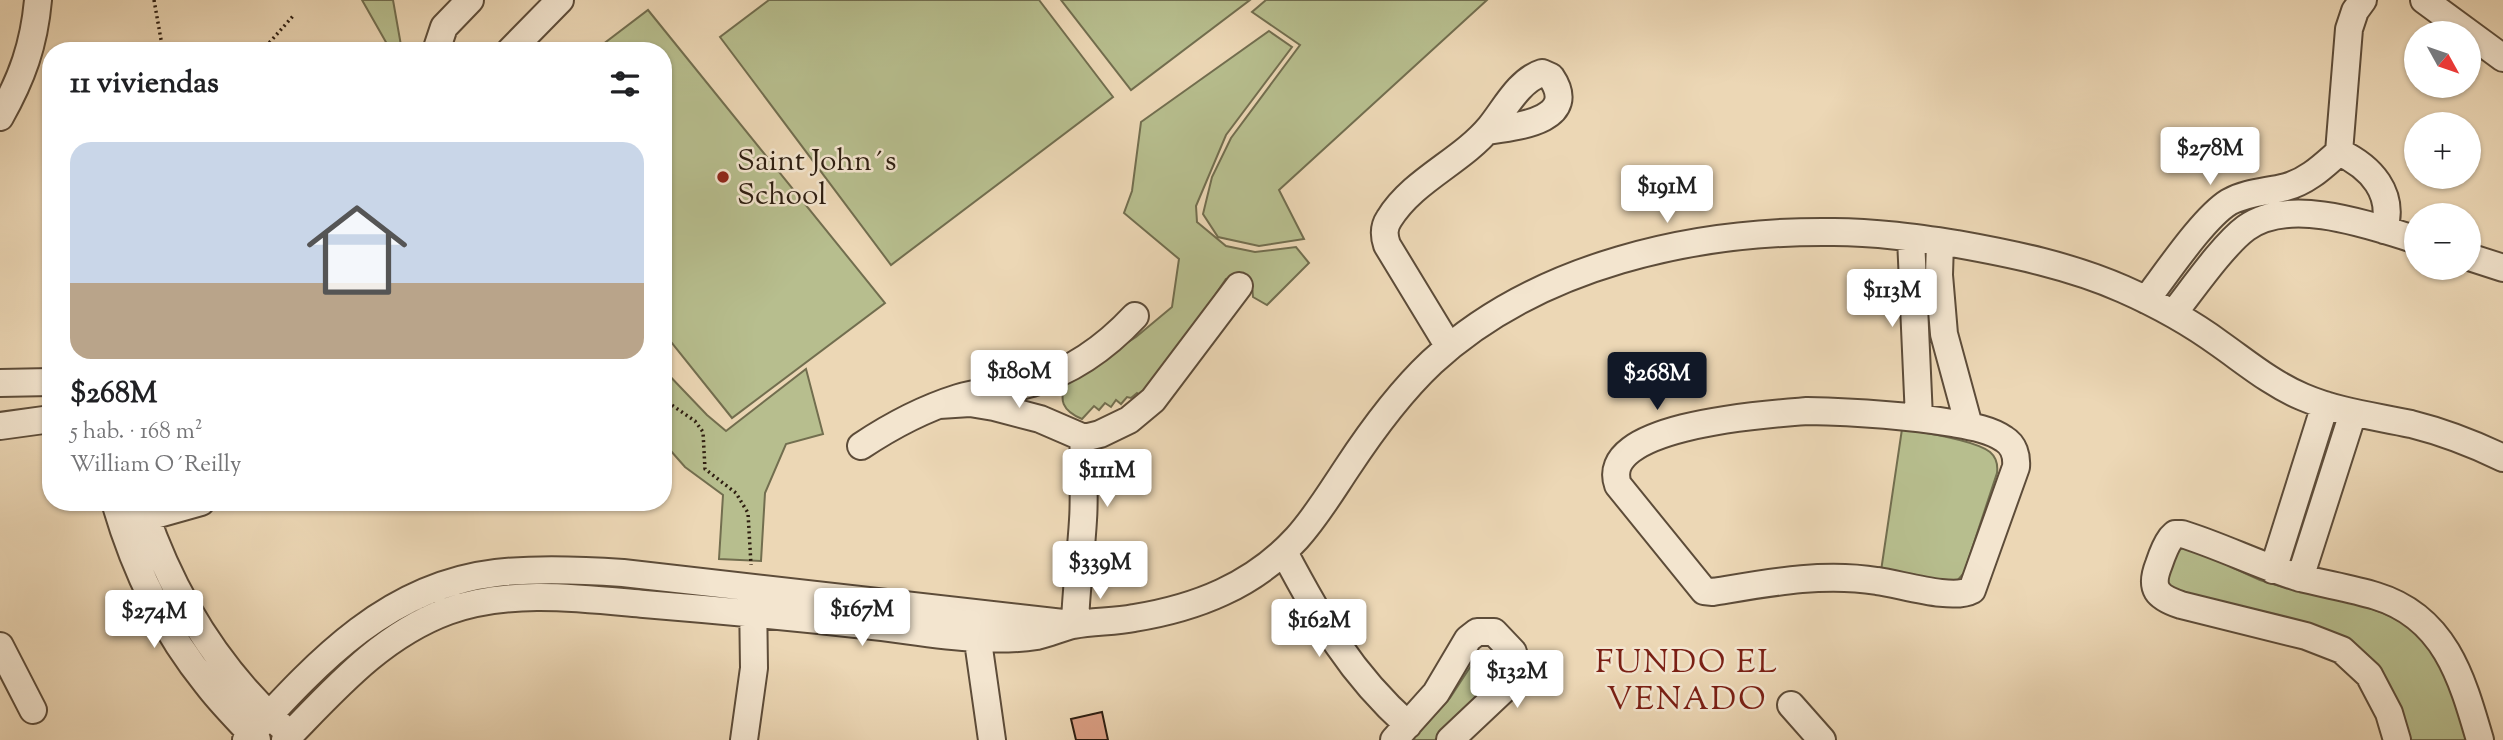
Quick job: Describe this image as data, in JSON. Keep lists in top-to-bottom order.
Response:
{
  "districts": ["FUNDO EL VENADO"],
  "places": ["Saint John´s School"],
  "north": "bottom right",
  "page": {
    "map_buttons": ["+", "−"],
    "heading": "11 viviendas",
    "list": [
      {
        "name": "$268M",
        "note": "5 hab. · 168 m² · William O´Reilly"
      }
    ],
    "price": [
      "$278M",
      "$191M",
      "$113M",
      "$180M",
      "$268M",
      "$111M",
      "$339M",
      "$167M",
      "$274M",
      "$162M",
      "$132M"
    ]
  }
}
